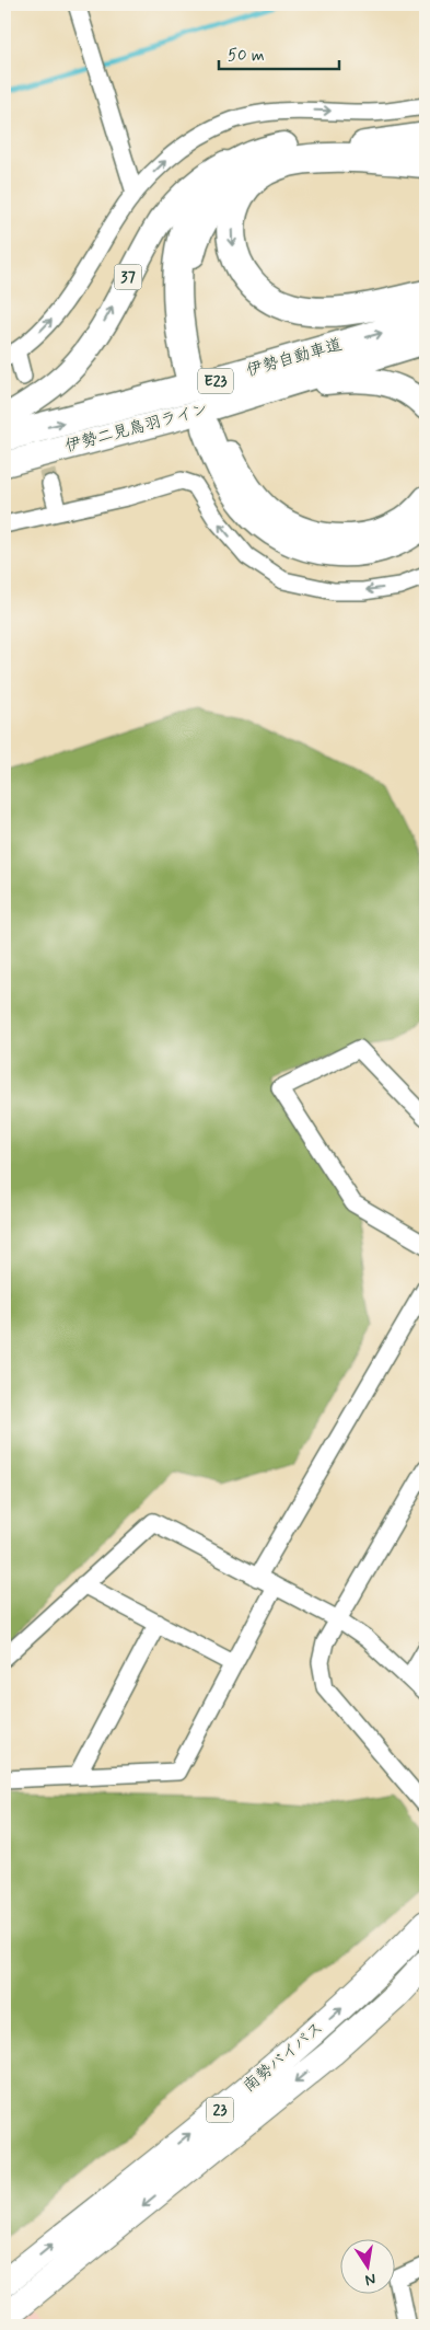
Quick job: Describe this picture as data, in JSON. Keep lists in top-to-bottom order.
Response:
{
  "streets": {
    "highway": [
      "伊勢自動車道",
      "E23",
      "南勢バイパス",
      "23"
    ],
    "main road": ["37", "伊勢二見鳥羽ライン"]
  },
  "crossings": [
    ["37", "E23"]
  ],
  "scale_bar": "50 m",
  "north": "bottom"
}
